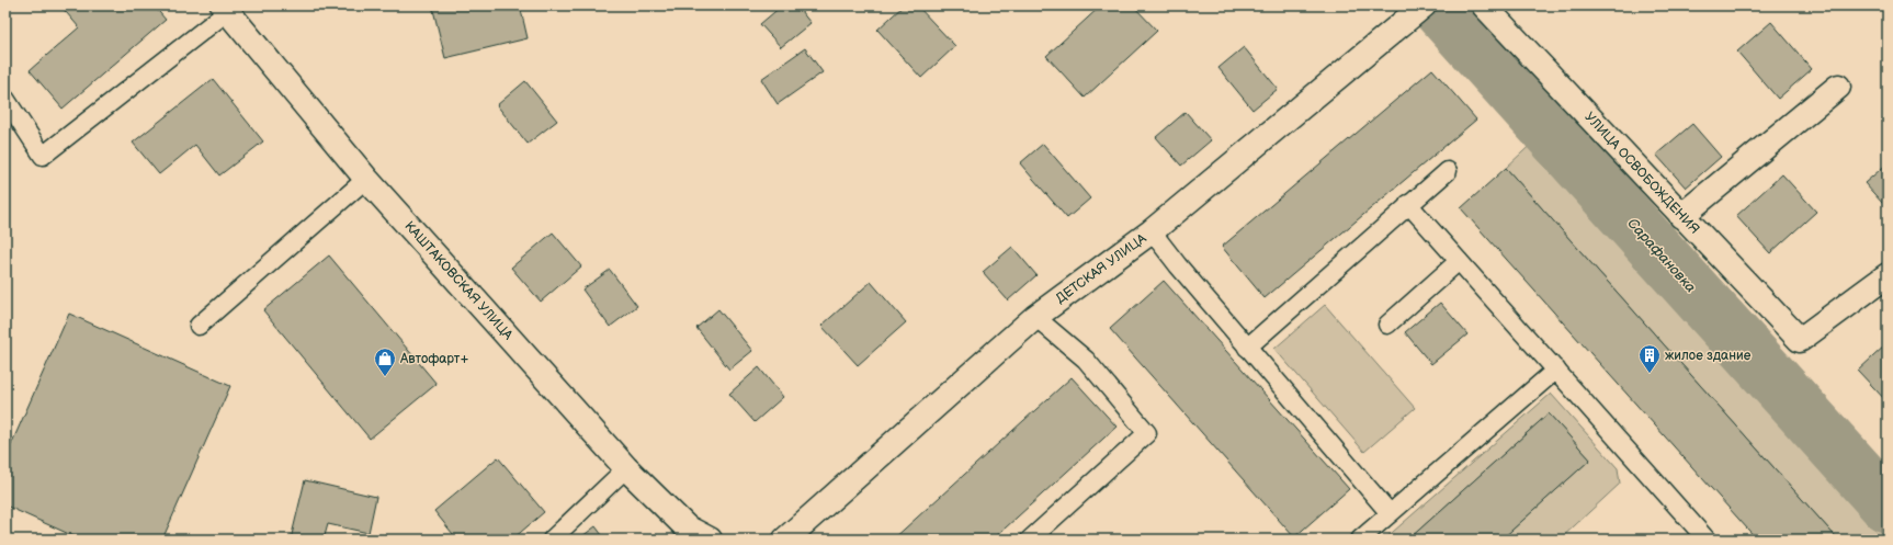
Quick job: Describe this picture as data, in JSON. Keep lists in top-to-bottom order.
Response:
{
  "streets": {
    "street": ["УЛИЦА ОСВОБОЖДЕНИЯ", "ДЕТСКАЯ УЛИЦА", "КАШТАКОВСКАЯ УЛИЦА"]
  },
  "water": ["Сарафановка"],
  "places": {
    "building": ["жилое здание"],
    "shop": ["Автофарт+"]
  }
}
